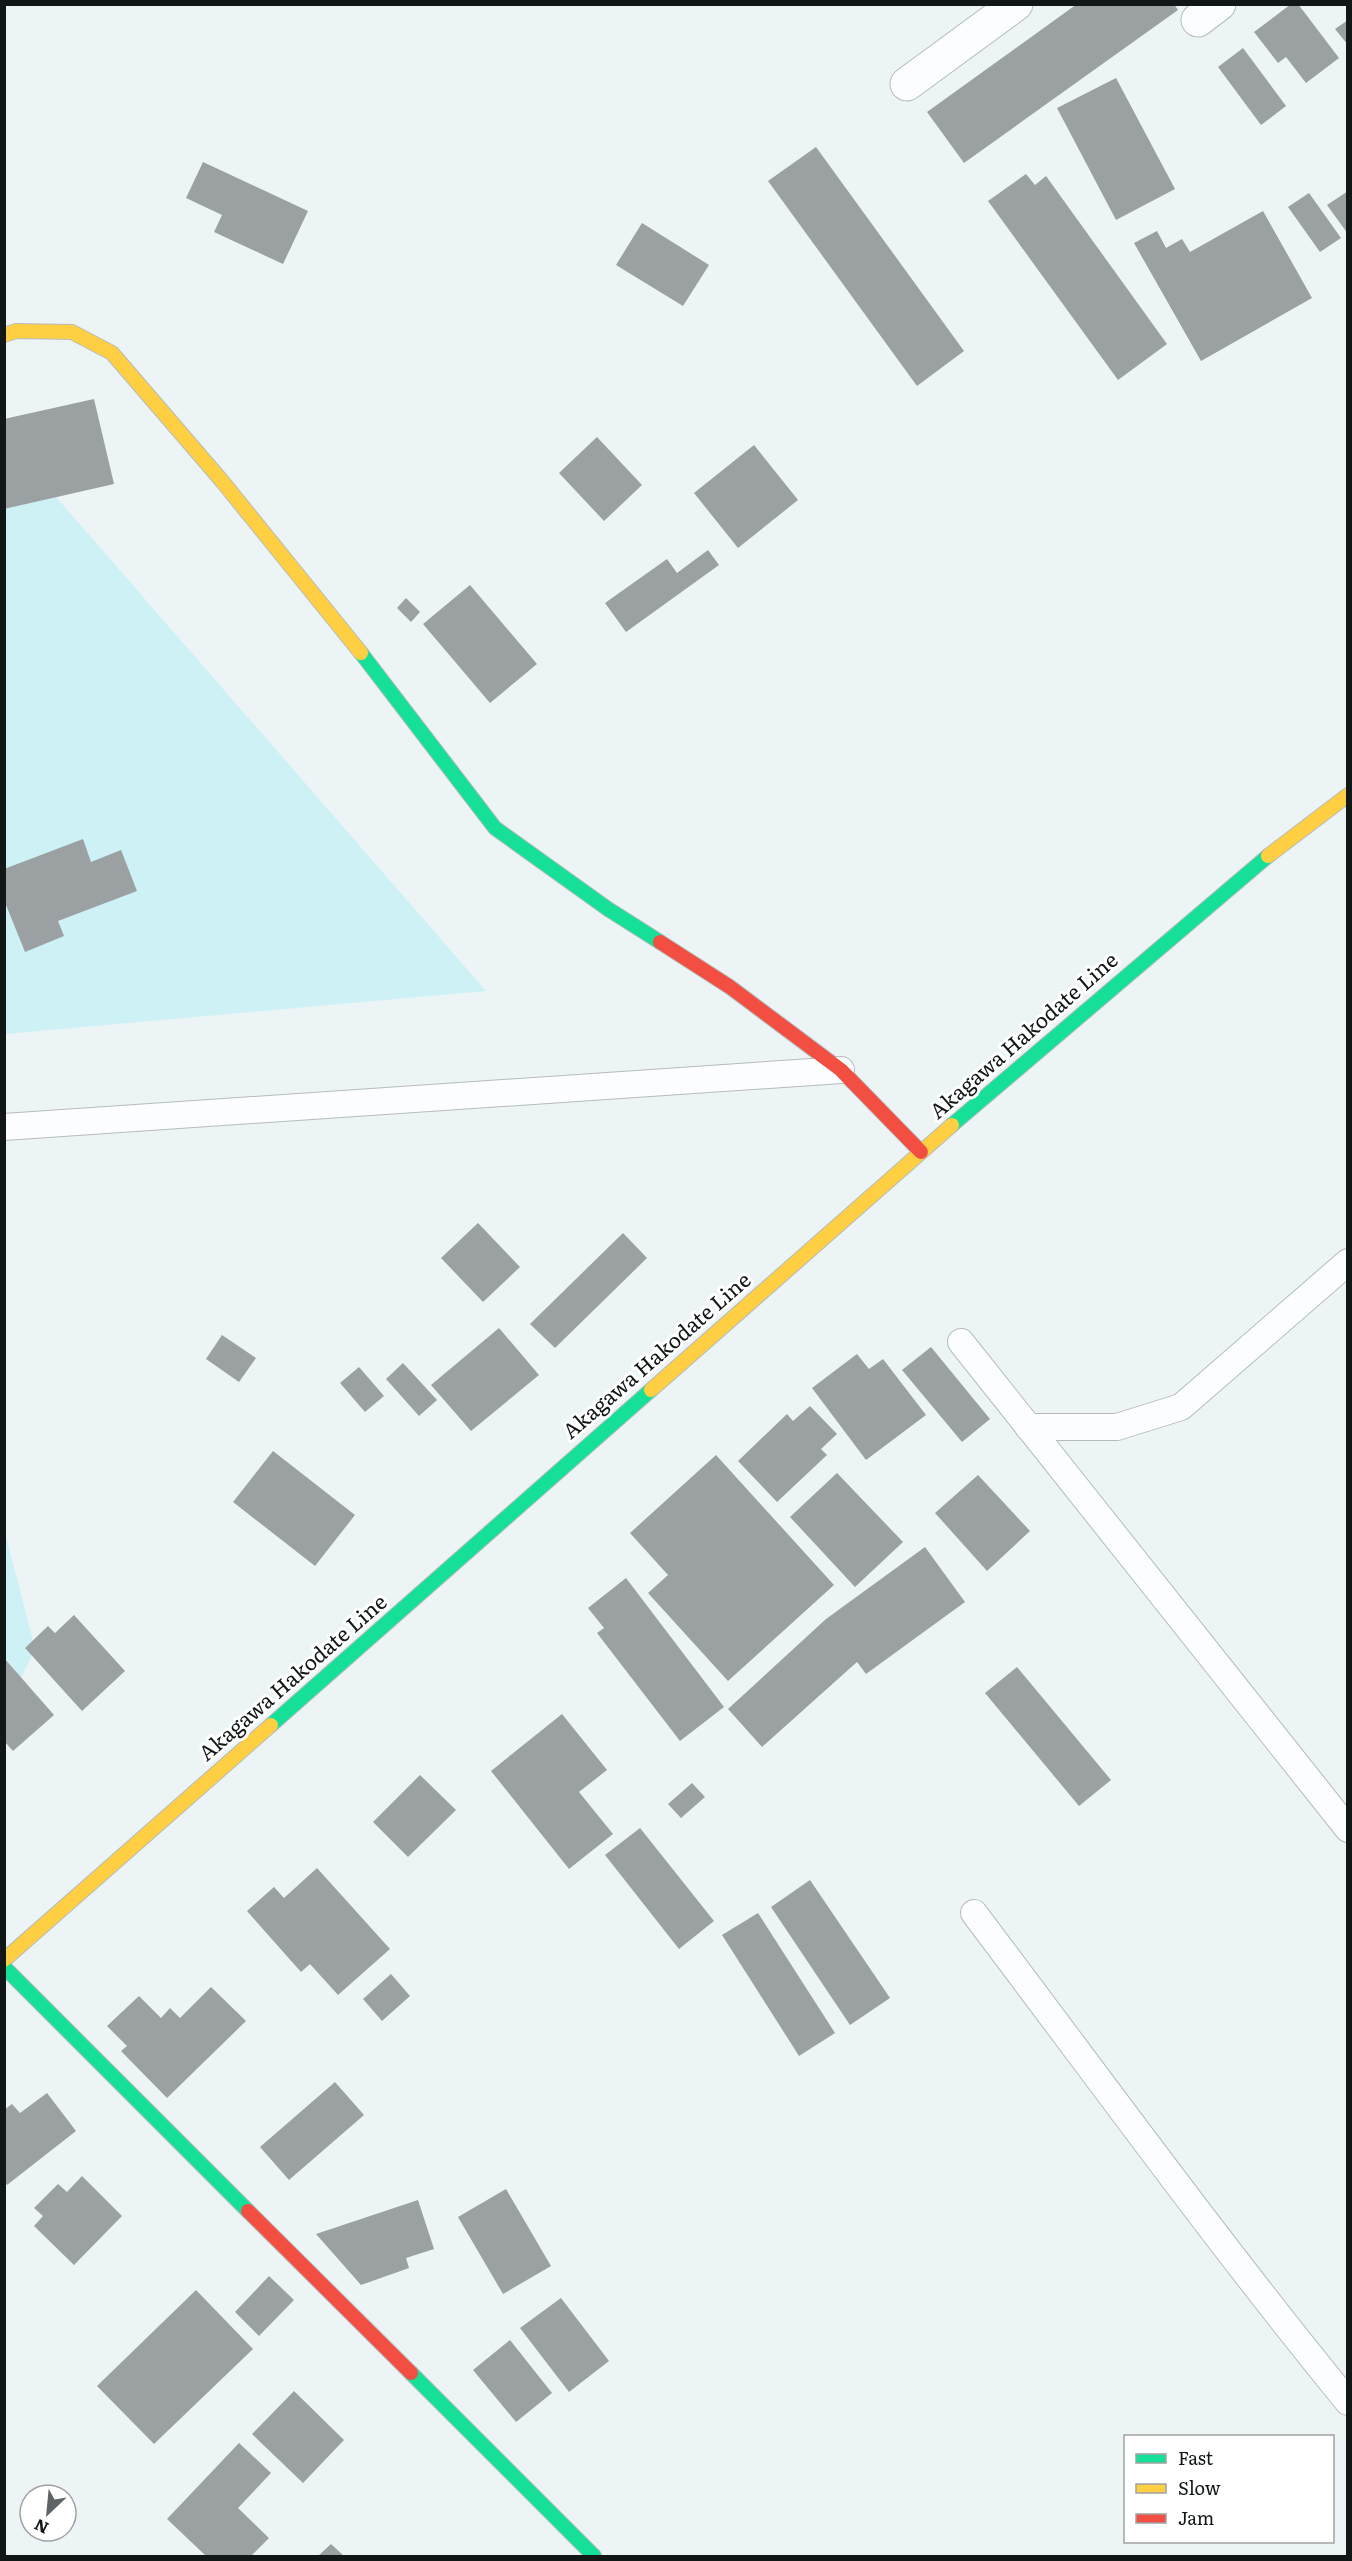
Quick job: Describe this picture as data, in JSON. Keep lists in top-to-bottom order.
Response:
{
  "streets": {
    "street": ["Akagawa Hakodate Line"]
  },
  "legend": ["Fast", "Slow", "Jam"],
  "north": "bottom left"
}
